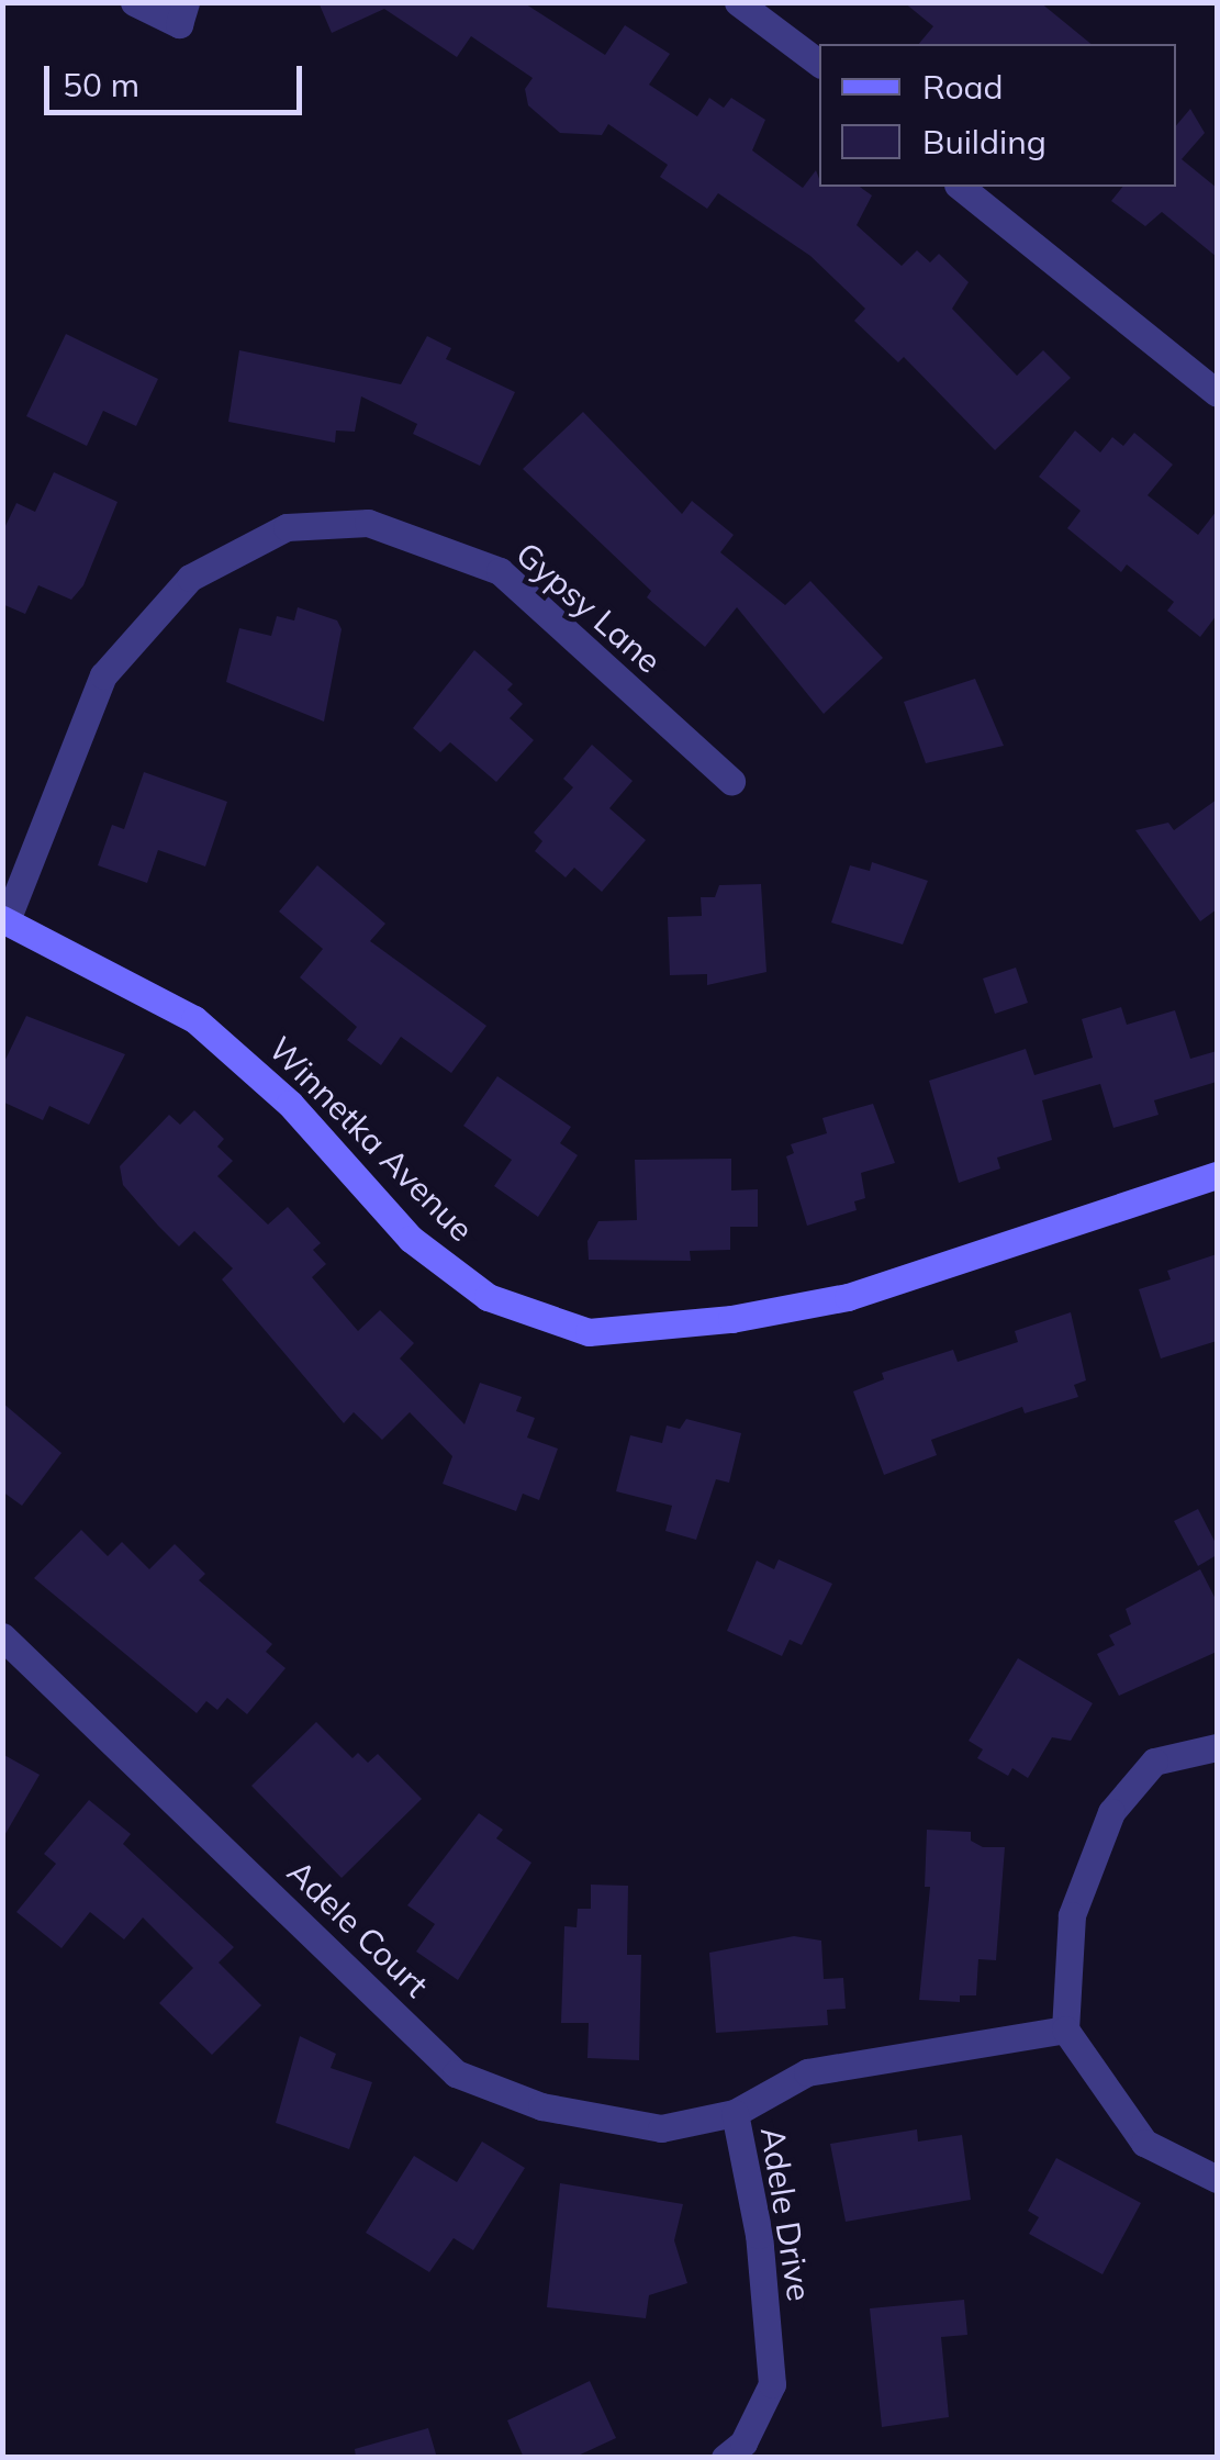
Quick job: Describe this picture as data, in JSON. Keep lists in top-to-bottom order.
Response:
{
  "streets": {
    "main road": ["Winnetka Avenue"],
    "street": ["Gypsy Lane", "Adele Court", "Adele Drive"]
  },
  "crossings": [
    ["Gypsy Lane", "Winnetka Avenue"],
    ["Adele Court", "Adele Drive"]
  ],
  "legend": ["Road", "Building"],
  "scale_bar": "50 m"
}
